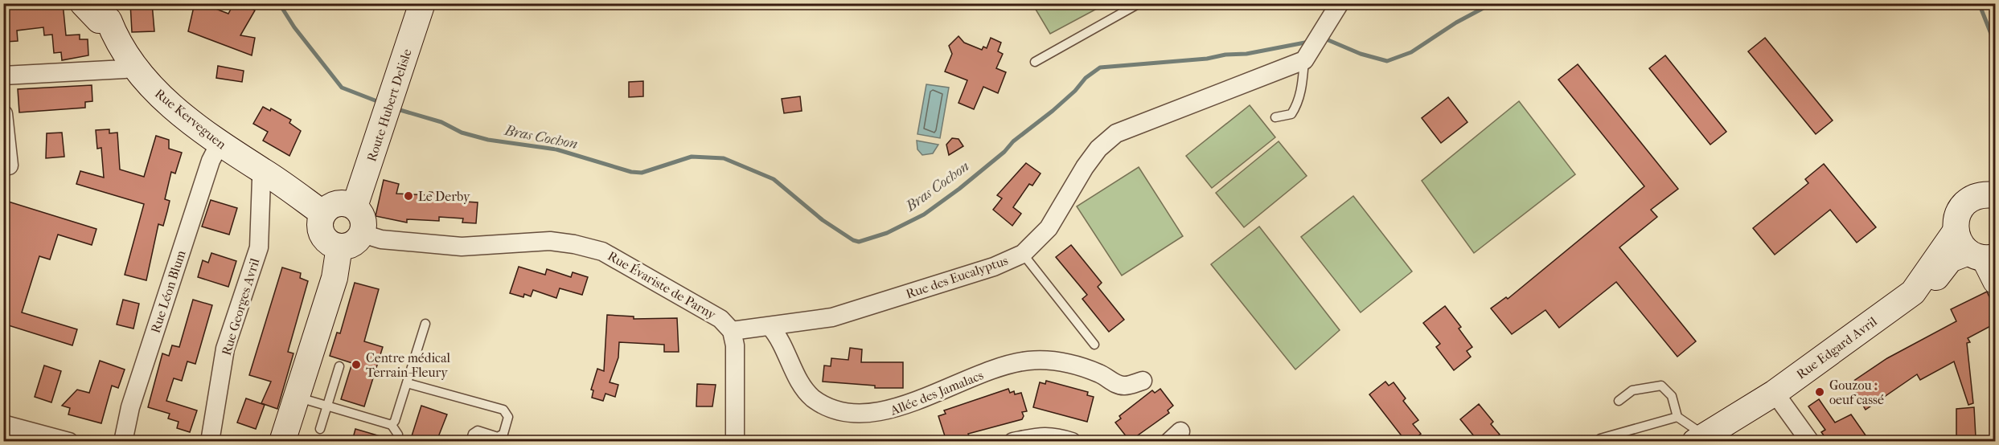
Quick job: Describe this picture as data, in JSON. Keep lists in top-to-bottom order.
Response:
{
  "streets": {
    "street": [
      "Route Hubert Delisle",
      "Rue Kerveguen",
      "Rue des Eucalyptus",
      "Rue Évariste de Parny",
      "Rue Léon Blum",
      "Rue Georges Avril",
      "Rue Edgard Avril",
      "Allée des Jamalacs"
    ]
  },
  "crossings": [
    ["Route Hubert Delisle", "Rue Kerveguen"],
    ["Route Hubert Delisle", "Rue Évariste de Parny"],
    ["Rue Kerveguen", "Rue Évariste de Parny"],
    ["Rue Kerveguen", "Rue Léon Blum"],
    ["Rue Kerveguen", "Rue Georges Avril"],
    ["Rue des Eucalyptus", "Rue Évariste de Parny"],
    ["Rue des Eucalyptus", "Allée des Jamalacs"]
  ],
  "water": ["Bras Cochon"],
  "places": ["Le Derby", "Centre médical Terrain-Fleury", "Gouzou : oeuf cassé"]
}
